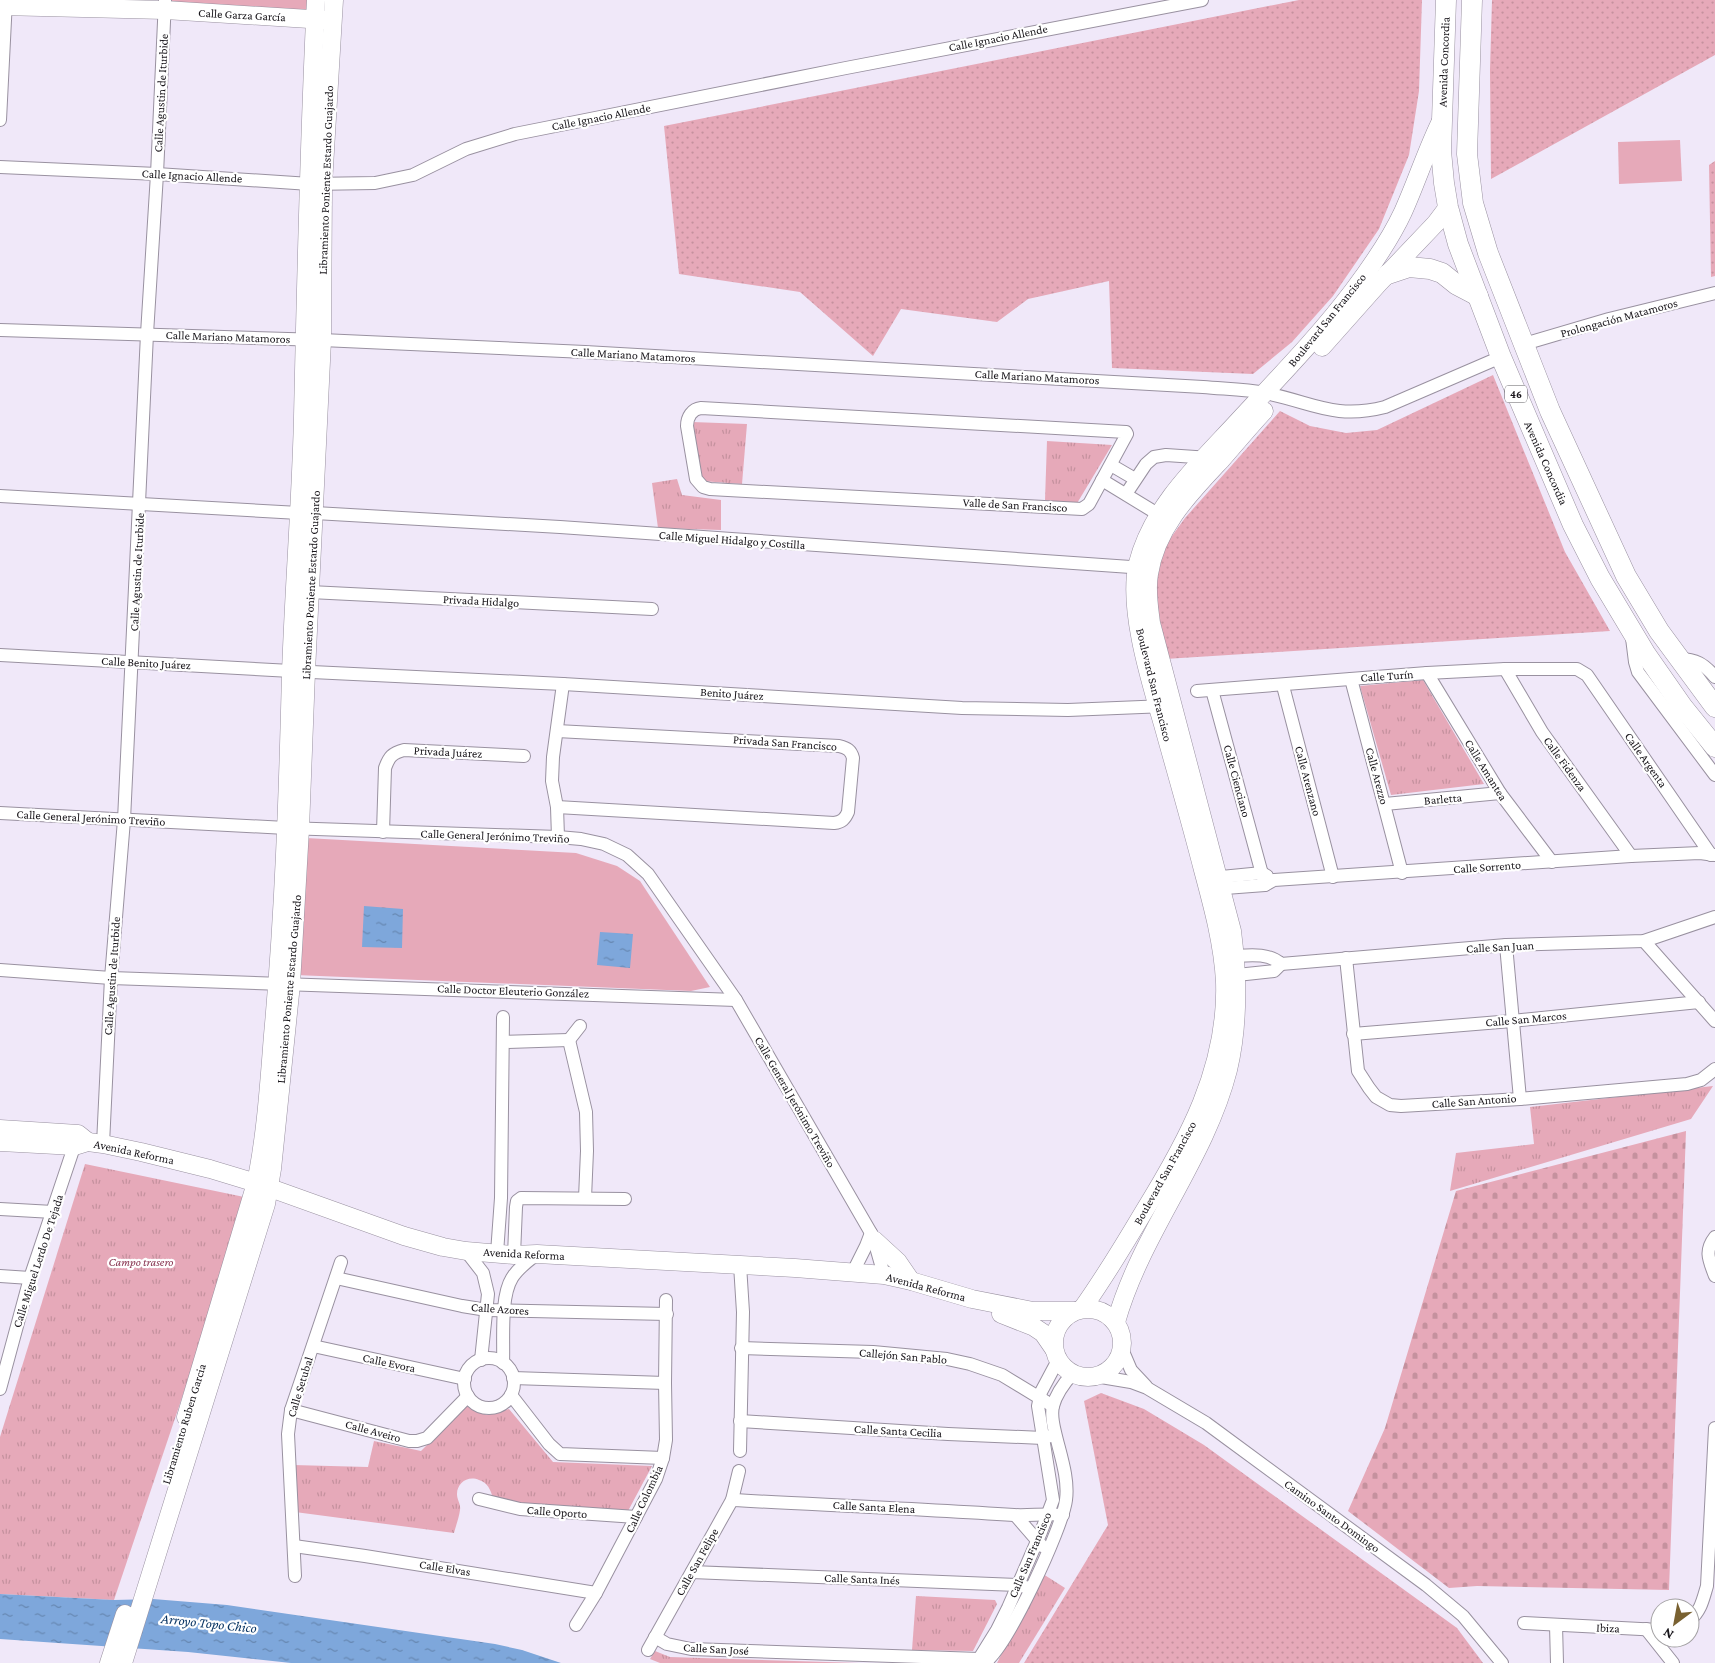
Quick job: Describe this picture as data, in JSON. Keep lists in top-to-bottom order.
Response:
{
  "streets": {
    "main road": ["Avenida Concordia", "46"],
    "street": [
      "Calle Garza García",
      "Calle Ignacio Allende",
      "Calle Agustin de Iturbide",
      "Libramiento Poniente Estardo Guajardo",
      "Prolongación Matamoros",
      "Boulevard San Francisco",
      "Calle Mariano Matamoros",
      "Valle de San Francisco",
      "Calle Miguel Hidalgo y Costilla",
      "Privada Hidalgo",
      "Calle Benito Juárez",
      "Calle Turín",
      "Benito Juárez",
      "Privada San Francisco",
      "Privada Juárez",
      "Calle Argenta",
      "Calle Fidenza",
      "Calle Amantea",
      "Calle Arezzo",
      "Calle Cienciano",
      "Calle Arenzano",
      "Barletta",
      "Calle General Jerónimo Treviño",
      "Calle Sorrento",
      "Calle San Juan",
      "Calle Doctor Eleuterio González",
      "Calle San Marcos",
      "Calle San Antonio",
      "Avenida Reforma",
      "Calle Miguel Lerdo De Tejada",
      "Calle Azores",
      "Callejón San Pablo",
      "Calle Evora",
      "Calle Setubal",
      "Libramiento Ruben Garcia",
      "Calle Aveiro",
      "Calle Santa Cecilia",
      "Calle Colombia",
      "Calle Santa Elena",
      "Calle Oporto",
      "Camino Santo Domingo",
      "Calle San Francisco",
      "Calle San Felipe",
      "Calle Elvas",
      "Calle Santa Inés",
      "Ibiza",
      "Calle San José"
    ]
  },
  "crossings": [
    ["Calle Garza García", "Calle Agustin de Iturbide"],
    ["Calle Garza García", "Libramiento Poniente Estardo Guajardo"],
    ["Calle Ignacio Allende", "Calle Agustin de Iturbide"],
    ["Calle Ignacio Allende", "Libramiento Poniente Estardo Guajardo"],
    ["Avenida Concordia", "Prolongación Matamoros"],
    ["Avenida Concordia", "Boulevard San Francisco"],
    ["Avenida Concordia", "Calle Mariano Matamoros"],
    ["Calle Agustin de Iturbide", "Calle Mariano Matamoros"],
    ["Calle Agustin de Iturbide", "Calle Miguel Hidalgo y Costilla"],
    ["Calle Agustin de Iturbide", "Calle Benito Juárez"],
    ["Calle Agustin de Iturbide", "Calle General Jerónimo Treviño"],
    ["Calle Agustin de Iturbide", "Calle Doctor Eleuterio González"],
    ["Calle Agustin de Iturbide", "Avenida Reforma"],
    ["Calle Agustin de Iturbide", "Calle Miguel Lerdo De Tejada"],
    ["Libramiento Poniente Estardo Guajardo", "Calle Mariano Matamoros"],
    ["Libramiento Poniente Estardo Guajardo", "Calle Miguel Hidalgo y Costilla"],
    ["Libramiento Poniente Estardo Guajardo", "Privada Hidalgo"],
    ["Libramiento Poniente Estardo Guajardo", "Calle Benito Juárez"],
    ["Libramiento Poniente Estardo Guajardo", "Benito Juárez"],
    ["Libramiento Poniente Estardo Guajardo", "Calle General Jerónimo Treviño"],
    ["Libramiento Poniente Estardo Guajardo", "Calle Doctor Eleuterio González"],
    ["Libramiento Poniente Estardo Guajardo", "Avenida Reforma"],
    ["Libramiento Poniente Estardo Guajardo", "Libramiento Ruben Garcia"],
    ["Boulevard San Francisco", "Calle Mariano Matamoros"],
    ["Boulevard San Francisco", "Calle Miguel Hidalgo y Costilla"],
    ["Boulevard San Francisco", "Benito Juárez"],
    ["Boulevard San Francisco", "Calle Sorrento"],
    ["Boulevard San Francisco", "Calle San Juan"],
    ["Boulevard San Francisco", "Avenida Reforma"],
    ["Boulevard San Francisco", "Camino Santo Domingo"],
    ["Calle Benito Juárez", "Benito Juárez"],
    ["Calle Turín", "Calle Argenta"],
    ["Calle Turín", "Calle Fidenza"],
    ["Calle Turín", "Calle Amantea"],
    ["Calle Turín", "Calle Arezzo"],
    ["Calle Turín", "Calle Cienciano"],
    ["Calle Turín", "Calle Arenzano"],
    ["Privada Juárez", "Calle General Jerónimo Treviño"],
    ["Calle Argenta", "Calle Sorrento"],
    ["Calle Fidenza", "Calle Sorrento"],
    ["Calle Amantea", "Barletta"],
    ["Calle Amantea", "Calle Sorrento"],
    ["Calle Arezzo", "Barletta"],
    ["Calle Arezzo", "Calle Sorrento"],
    ["Calle Cienciano", "Calle Sorrento"],
    ["Calle Arenzano", "Calle Sorrento"],
    ["Calle General Jerónimo Treviño", "Calle Doctor Eleuterio González"],
    ["Calle General Jerónimo Treviño", "Avenida Reforma"],
    ["Calle San Juan", "Calle San Antonio"],
    ["Calle San Marcos", "Calle San Antonio"],
    ["Avenida Reforma", "Calle Miguel Lerdo De Tejada"],
    ["Avenida Reforma", "Libramiento Ruben Garcia"],
    ["Avenida Reforma", "Camino Santo Domingo"],
    ["Calle Azores", "Calle Setubal"],
    ["Calle Azores", "Calle Colombia"],
    ["Callejón San Pablo", "Calle San Francisco"],
    ["Calle Evora", "Calle Setubal"],
    ["Calle Evora", "Calle Aveiro"],
    ["Calle Setubal", "Calle Aveiro"],
    ["Calle Setubal", "Calle Elvas"],
    ["Calle Santa Cecilia", "Calle San Francisco"],
    ["Calle Colombia", "Calle Oporto"],
    ["Calle Colombia", "Calle Elvas"],
    ["Calle Santa Elena", "Calle San Francisco"],
    ["Calle Santa Elena", "Calle San Felipe"],
    ["Calle San Francisco", "Calle Santa Inés"],
    ["Calle San Francisco", "Calle San José"],
    ["Calle San Felipe", "Calle Santa Inés"],
    ["Calle San Felipe", "Calle San José"]
  ],
  "water": ["Arroyo Topo Chico"],
  "parks": ["Campo trasero"],
  "north": "bottom left"
}
